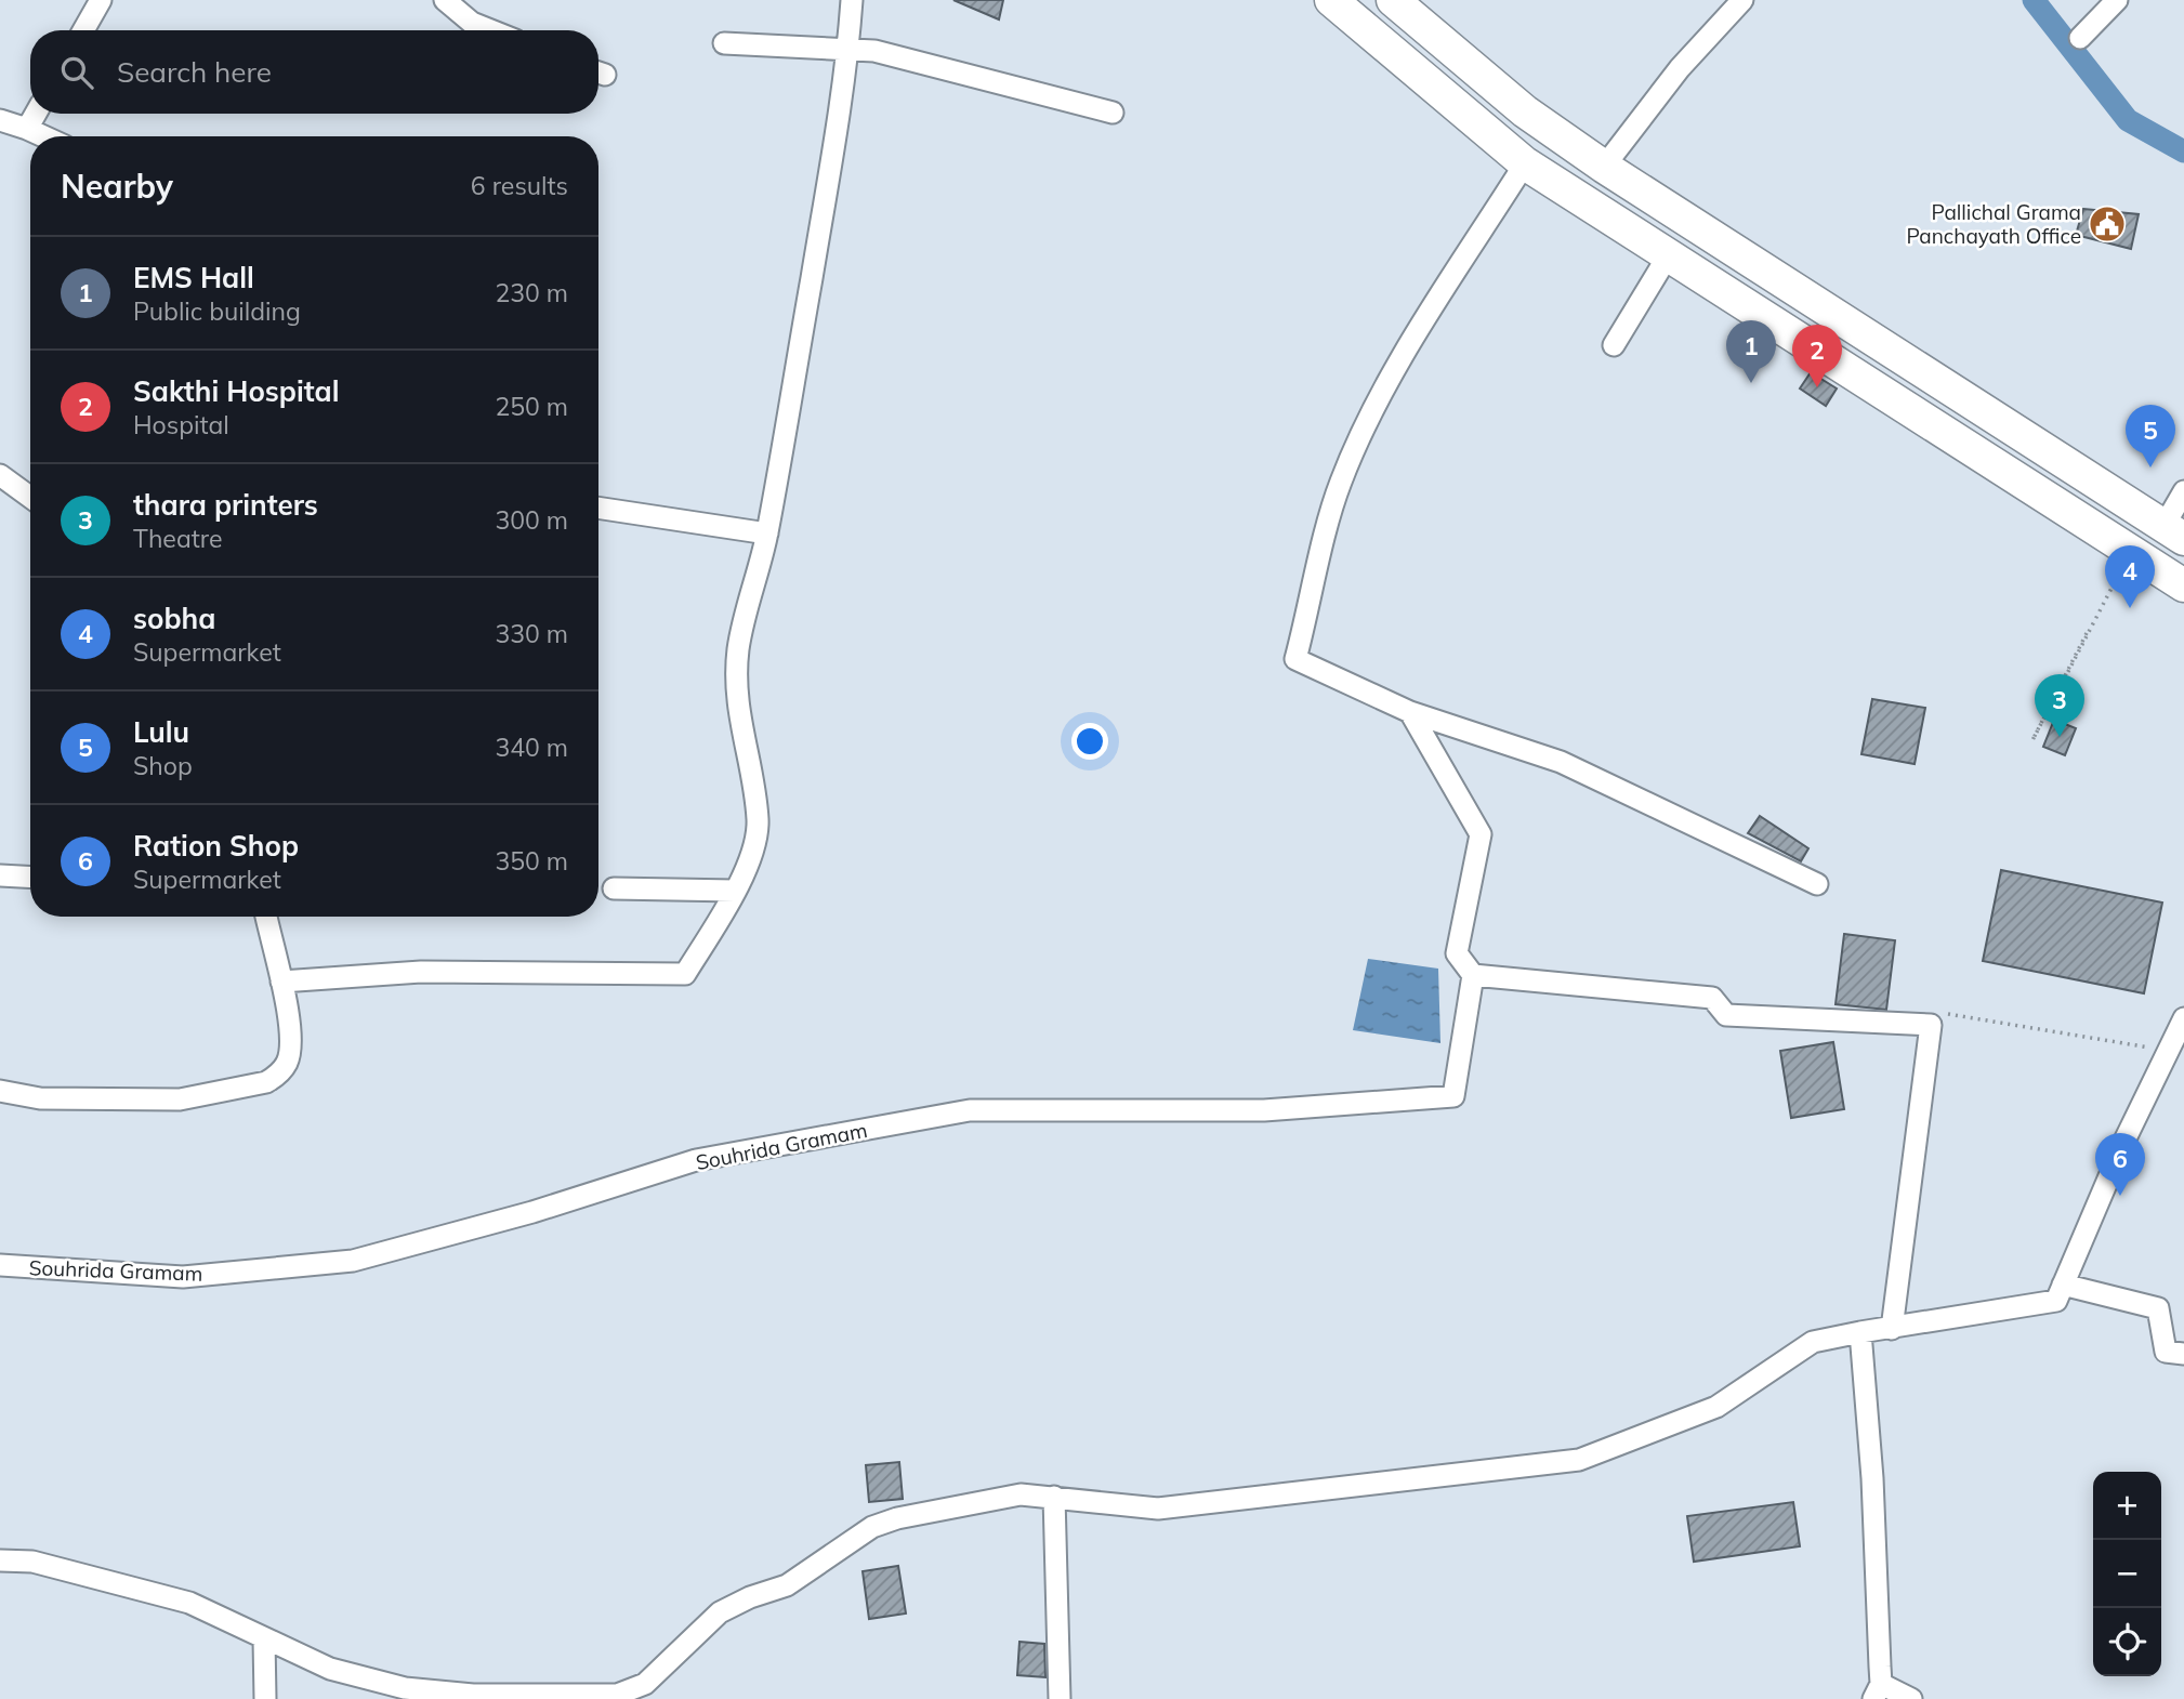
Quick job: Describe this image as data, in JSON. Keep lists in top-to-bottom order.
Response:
{
  "streets": {
    "street": ["Souhrida Gramam"]
  },
  "places": {
    "public building": ["Pallichal Grama Panchayath Office"]
  },
  "page": {
    "search": "Search here",
    "heading": ["Nearby", "6 results"],
    "list": [
      {
        "mark": "1",
        "name": "EMS Hall",
        "note": "Public building",
        "value": "230 m"
      },
      {
        "mark": "2",
        "name": "Sakthi Hospital",
        "note": "Hospital",
        "value": "250 m"
      },
      {
        "mark": "3",
        "name": "thara printers",
        "note": "Theatre",
        "value": "300 m"
      },
      {
        "mark": "4",
        "name": "sobha",
        "note": "Supermarket",
        "value": "330 m"
      },
      {
        "mark": "5",
        "name": "Lulu",
        "note": "Shop",
        "value": "340 m"
      },
      {
        "mark": "6",
        "name": "Ration Shop",
        "note": "Supermarket",
        "value": "350 m"
      }
    ],
    "pins": [
      "1",
      "2",
      "5",
      "4",
      "3",
      "6"
    ],
    "map_buttons": ["+", "−"]
  }
}
